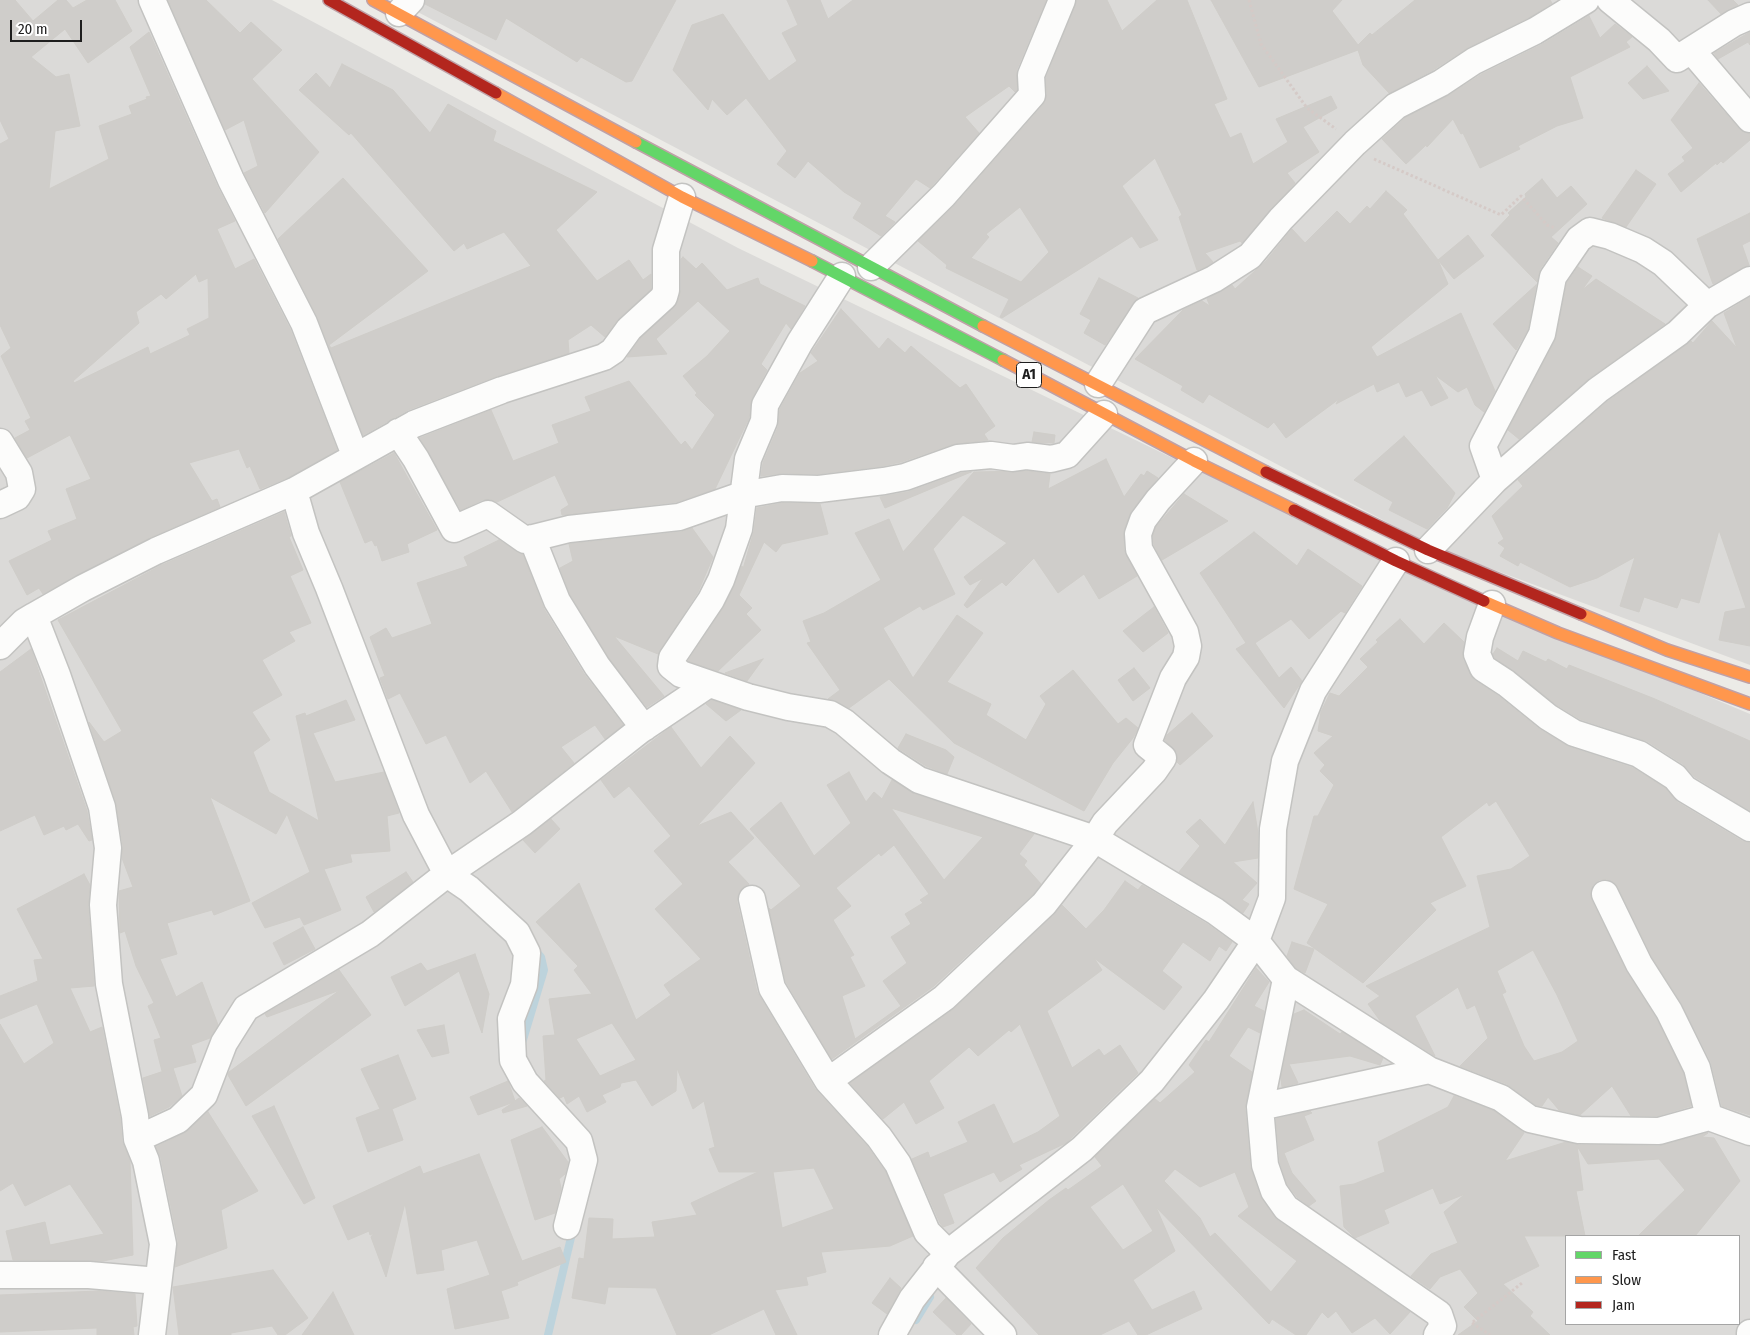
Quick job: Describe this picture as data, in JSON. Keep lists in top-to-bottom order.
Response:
{
  "streets": {
    "highway": ["A1"]
  },
  "legend": ["Fast", "Slow", "Jam"],
  "scale_bar": "20 m"
}
